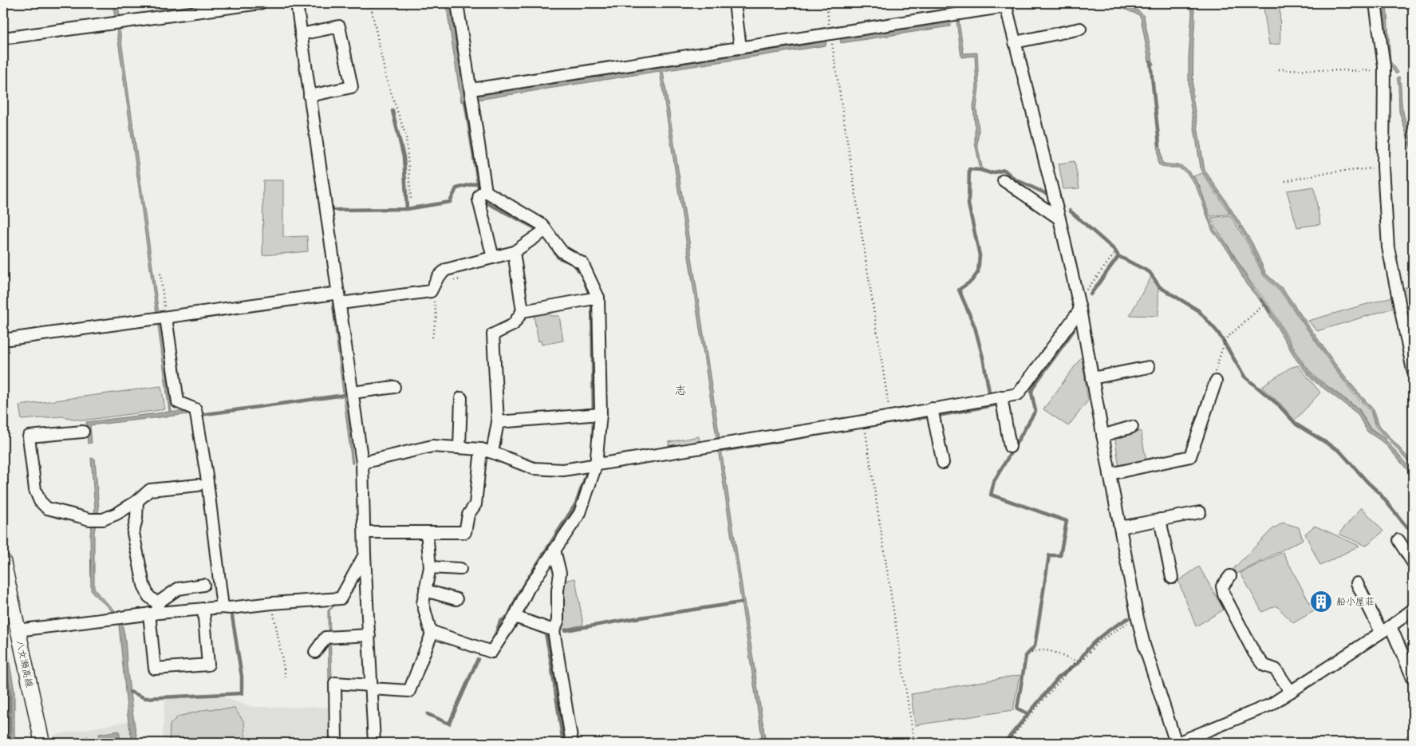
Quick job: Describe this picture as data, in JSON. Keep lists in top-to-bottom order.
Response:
{
  "streets": {
    "main road": ["八女瀬高線"]
  },
  "districts": ["志"],
  "places": {
    "building": ["船小屋荘"]
  }
}
